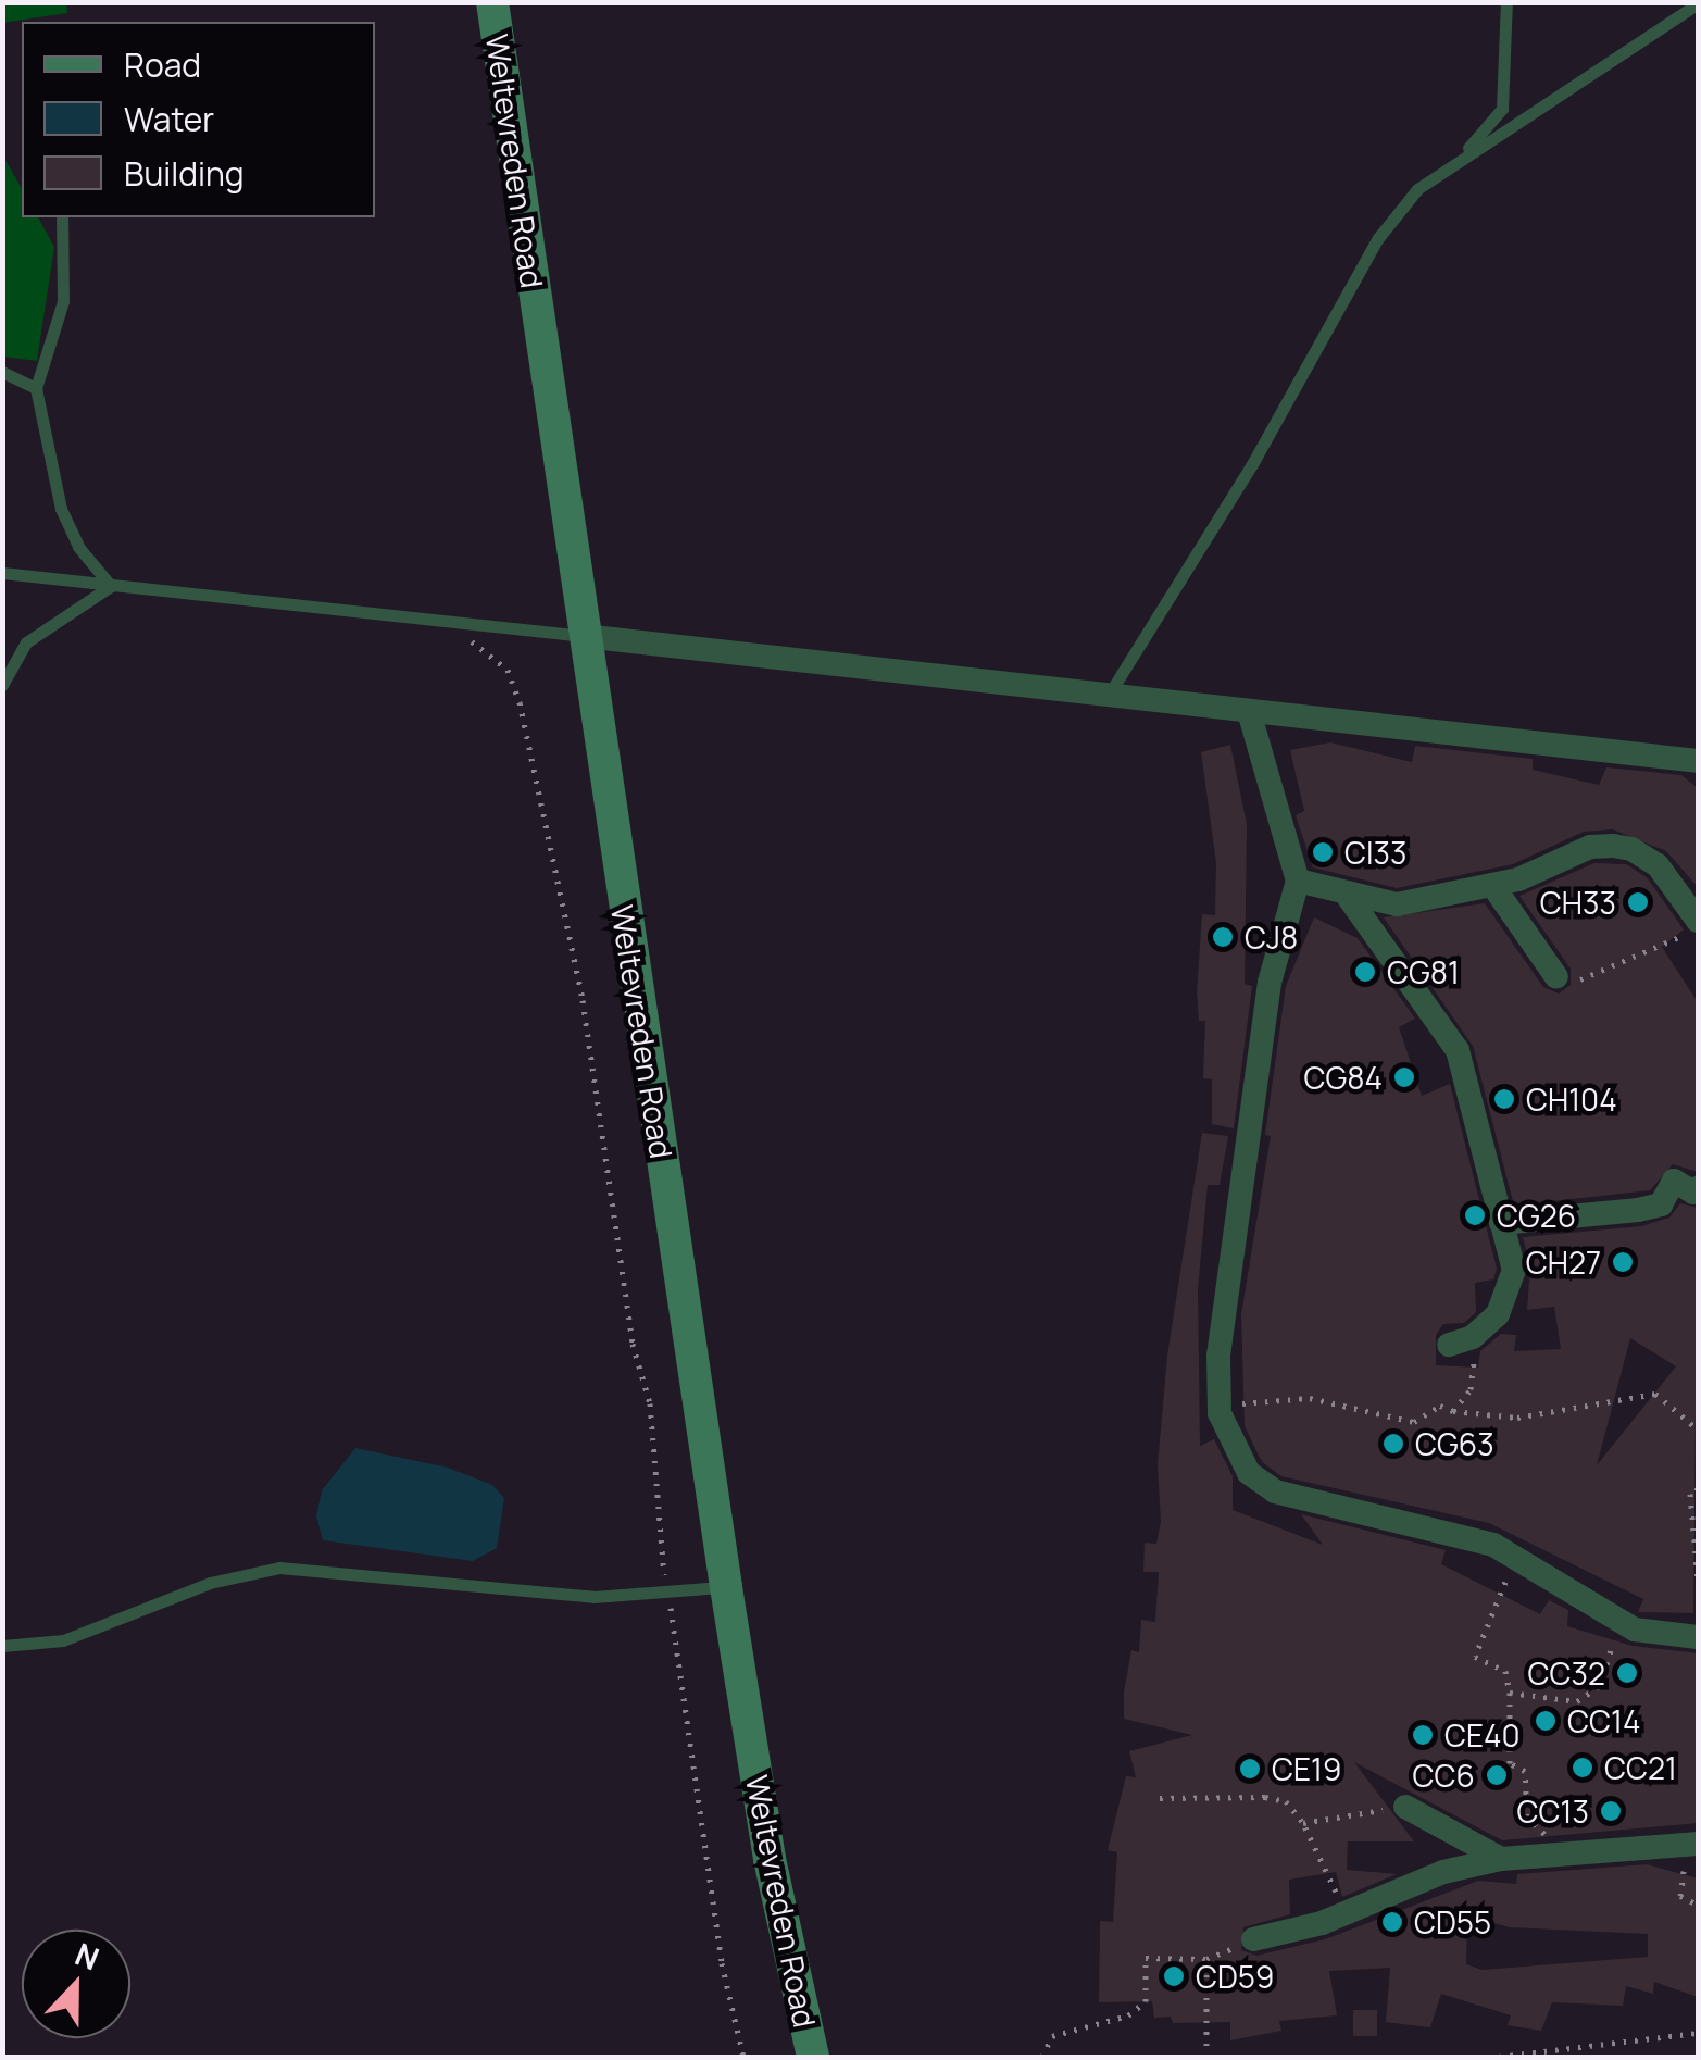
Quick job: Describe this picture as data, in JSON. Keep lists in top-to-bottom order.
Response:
{
  "streets": {
    "street": ["Weltevreden Road"]
  },
  "places": [
    "CI33",
    "CH33",
    "CJ8",
    "CG81",
    "CG84",
    "CH104",
    "CG26",
    "CH27",
    "CG63",
    "CC32",
    "CC14",
    "CE40",
    "CC21",
    "CE19",
    "CC6",
    "CC13",
    "CD55",
    "CD59"
  ],
  "legend": ["Road", "Water", "Building"],
  "north": "top"
}
